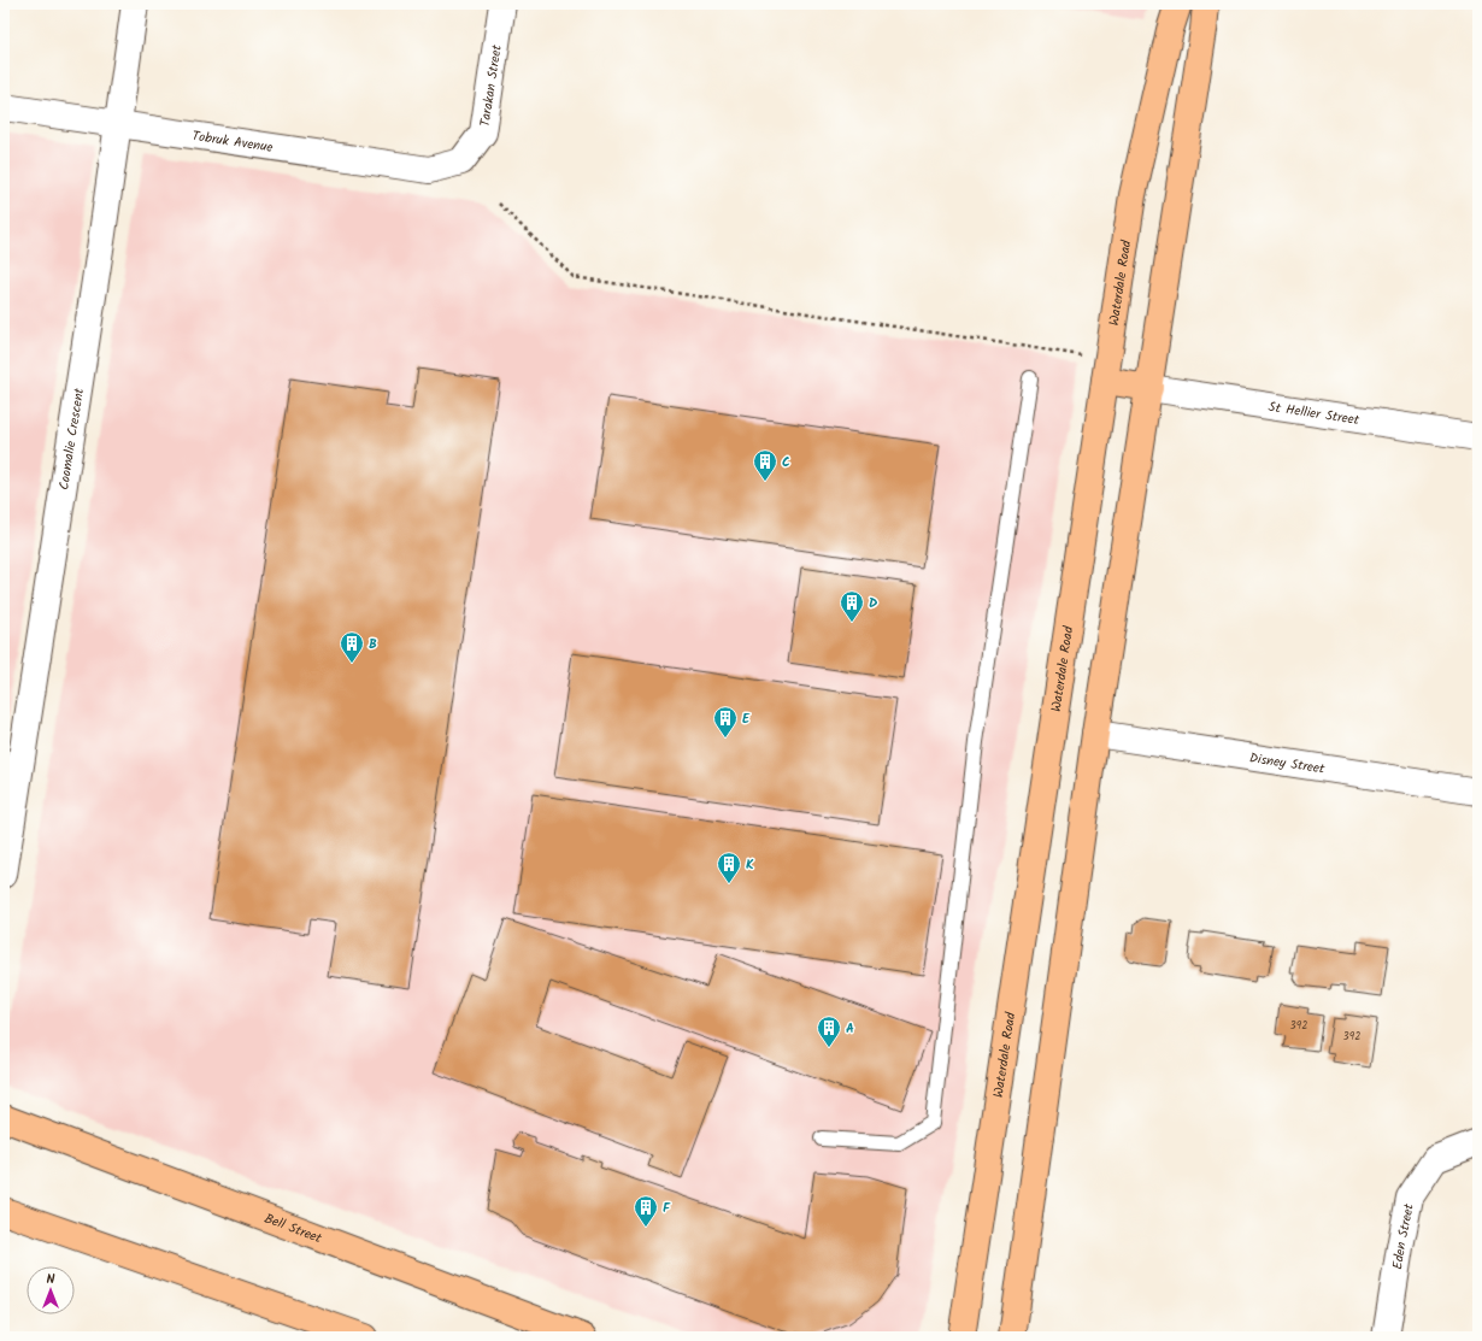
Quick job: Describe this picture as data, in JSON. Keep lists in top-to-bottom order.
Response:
{
  "streets": {
    "main road": ["Waterdale Road", "Bell Street"],
    "street": [
      "Tarakan Street",
      "Tobruk Avenue",
      "St Hellier Street",
      "Coomalie Crescent",
      "Disney Street",
      "Eden Street"
    ]
  },
  "crossings": [
    ["Tarakan Street", "Tobruk Avenue"],
    ["Tobruk Avenue", "Coomalie Crescent"]
  ],
  "places": {
    "building": [
      "C",
      "D",
      "B",
      "E",
      "K",
      "A",
      "F"
    ]
  },
  "house_numbers": ["392", "392"],
  "north": "top"
}
